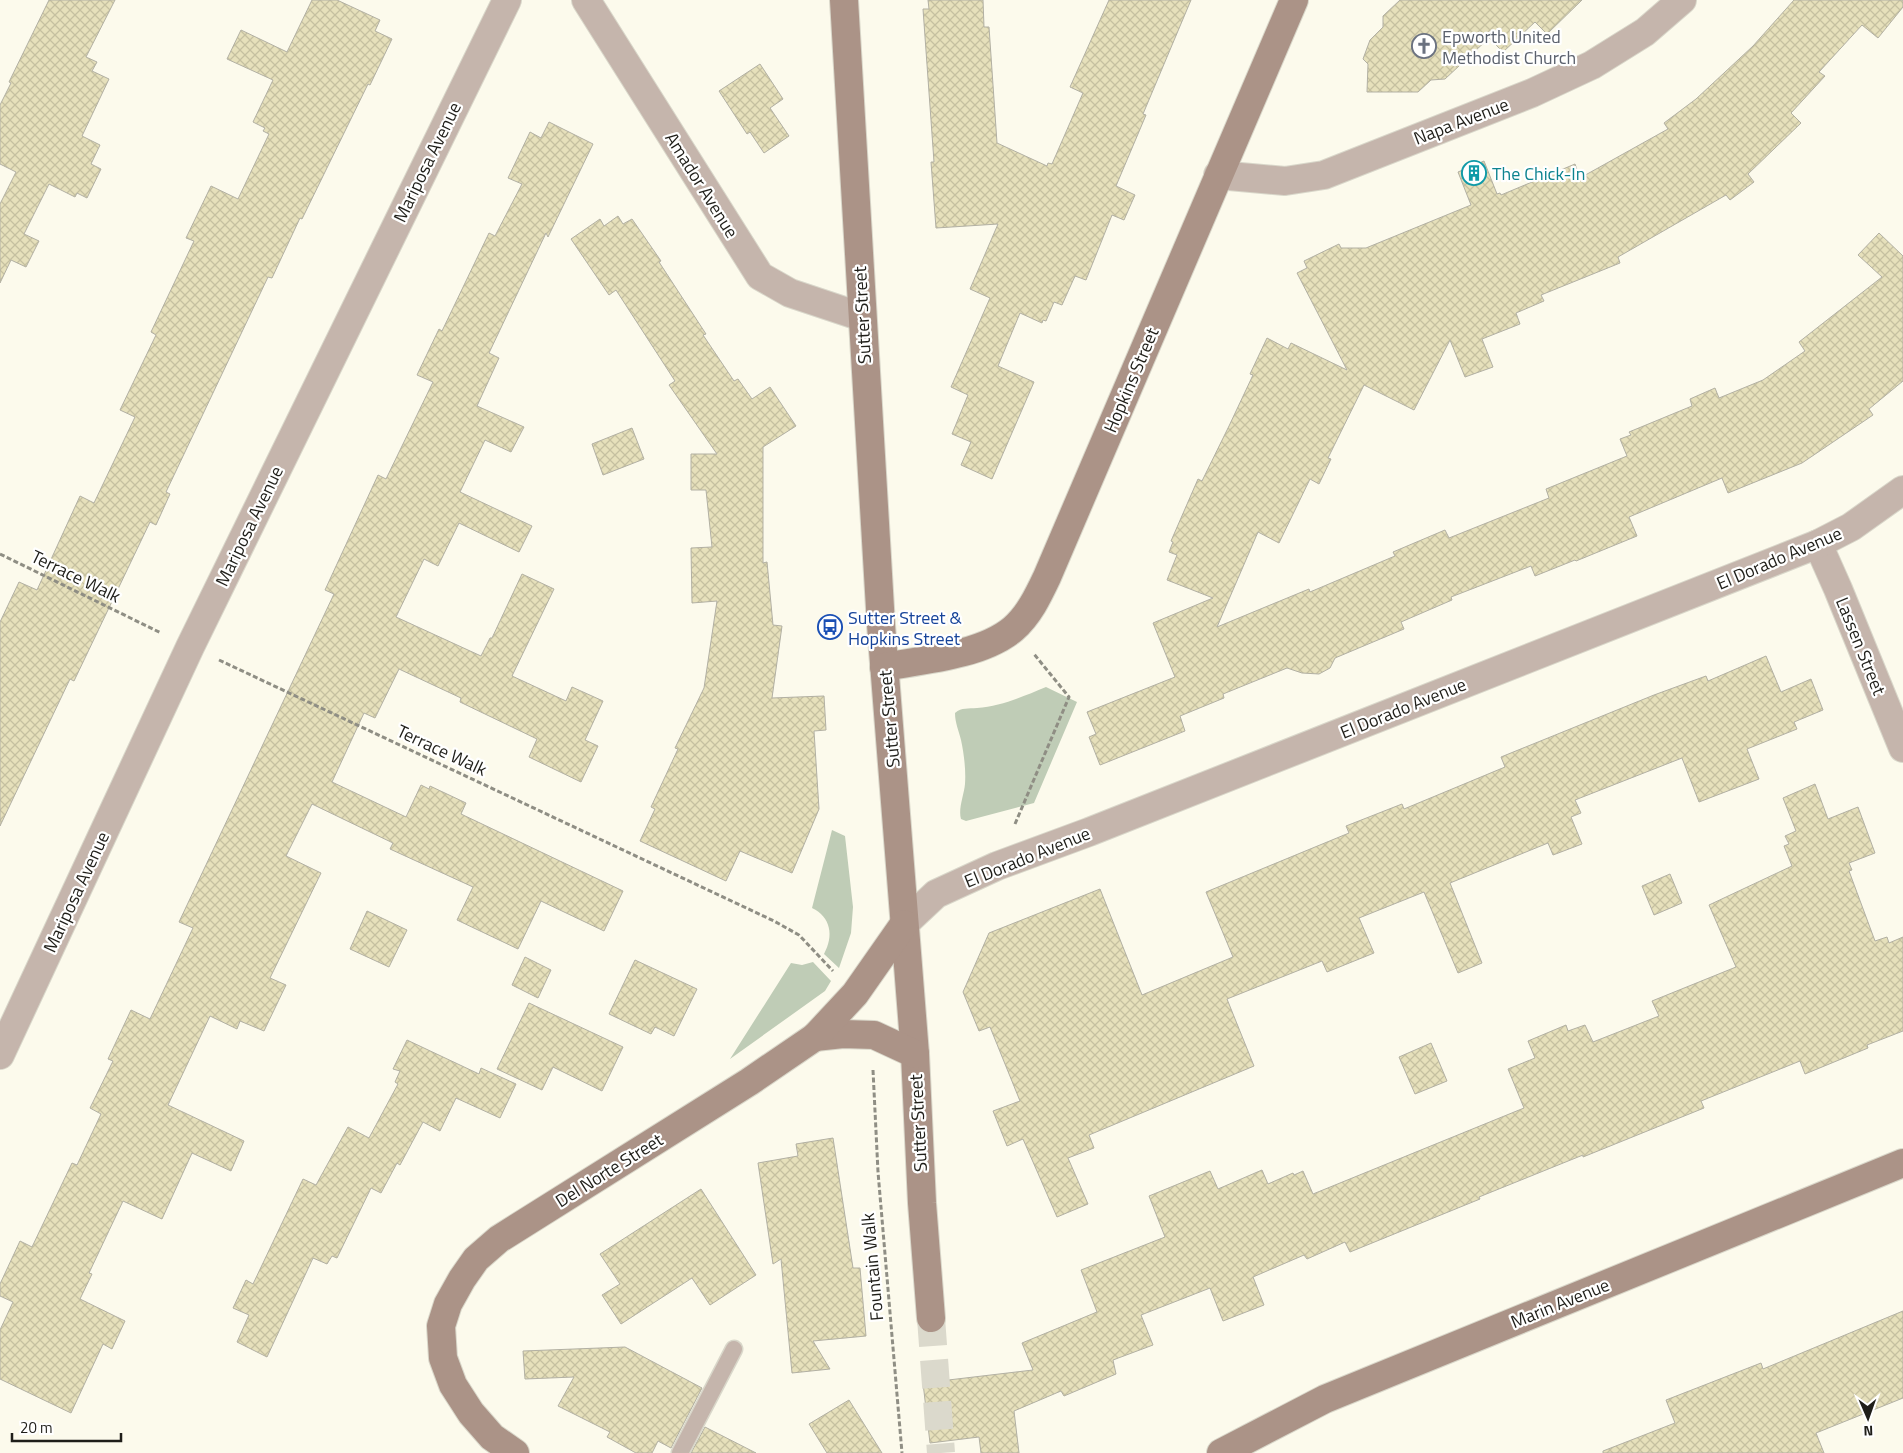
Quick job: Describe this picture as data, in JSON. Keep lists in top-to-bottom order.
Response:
{
  "streets": {
    "main road": [
      "Sutter Street",
      "Hopkins Street",
      "Del Norte Street",
      "Marin Avenue"
    ],
    "street": [
      "Napa Avenue",
      "Mariposa Avenue",
      "Amador Avenue",
      "El Dorado Avenue",
      "Lassen Street"
    ],
    "path": ["Terrace Walk", "Fountain Walk"]
  },
  "crossings": [
    ["Napa Avenue", "Hopkins Street"],
    ["Mariposa Avenue", "Terrace Walk"],
    ["Amador Avenue", "Sutter Street"],
    ["Sutter Street", "Hopkins Street"],
    ["Sutter Street", "El Dorado Avenue"],
    ["Sutter Street", "Del Norte Street"],
    ["El Dorado Avenue", "Lassen Street"],
    ["El Dorado Avenue", "Del Norte Street"],
    ["Terrace Walk", "Del Norte Street"]
  ],
  "places": {
    "church": ["Epworth United Methodist Church"],
    "building": ["The Chick-In"],
    "bus stop": ["Sutter Street & Hopkins Street"]
  },
  "scale_bar": "20 m",
  "north": "bottom"
}
